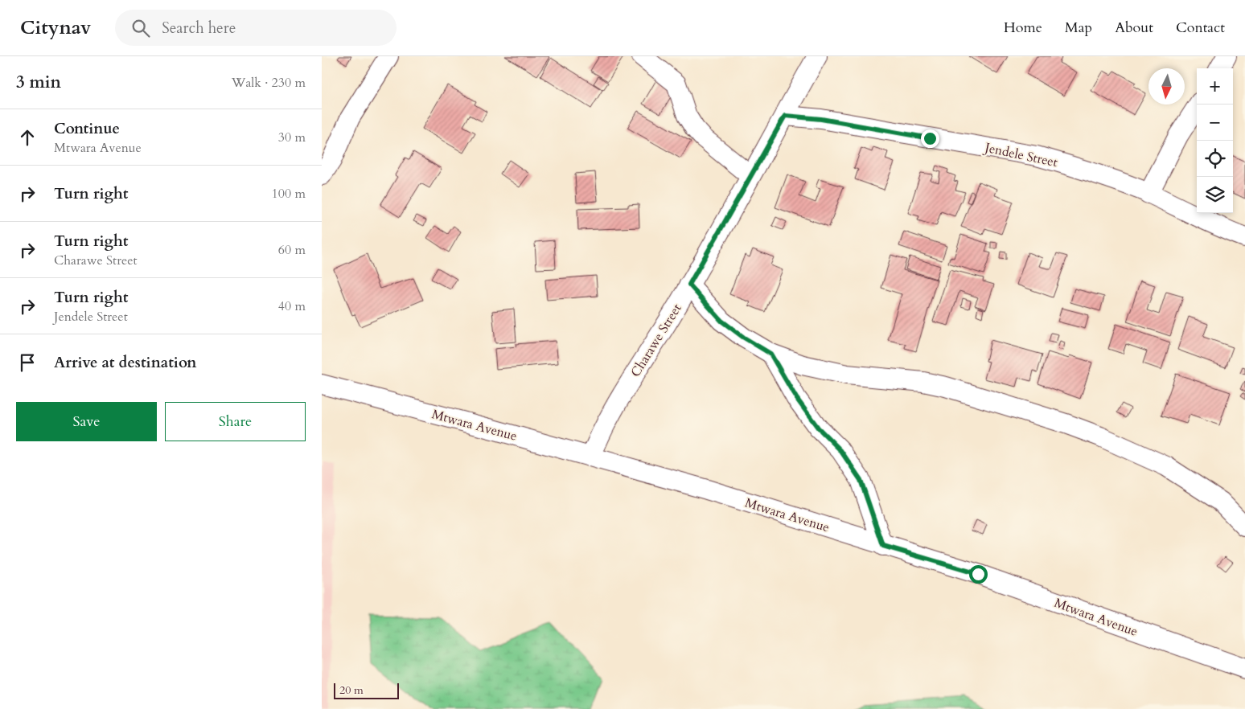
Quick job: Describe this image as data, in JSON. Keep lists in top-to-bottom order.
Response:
{
  "streets": {
    "street": ["Jendele Street", "Charawe Street", "Mtwara Avenue"]
  },
  "crossings": [
    ["Jendele Street", "Charawe Street"],
    ["Charawe Street", "Mtwara Avenue"]
  ],
  "scale_bar": "20 m",
  "north": "bottom",
  "page": {
    "header": "Citynav",
    "search": "Search here",
    "nav": [
      "Home",
      "Map",
      "About",
      "Contact"
    ],
    "heading": ["3 min", "Walk · 230 m"],
    "map_buttons": ["+", "−"],
    "list": [
      ["Continue", "Mtwara Avenue", "30 m"],
      ["Turn right", "100 m"],
      ["Turn right", "Charawe Street", "60 m"],
      ["Turn right", "Jendele Street", "40 m"],
      "Arrive at destination"
    ],
    "buttons": ["Save", "Share"],
    "scale": "20 m"
  }
}
